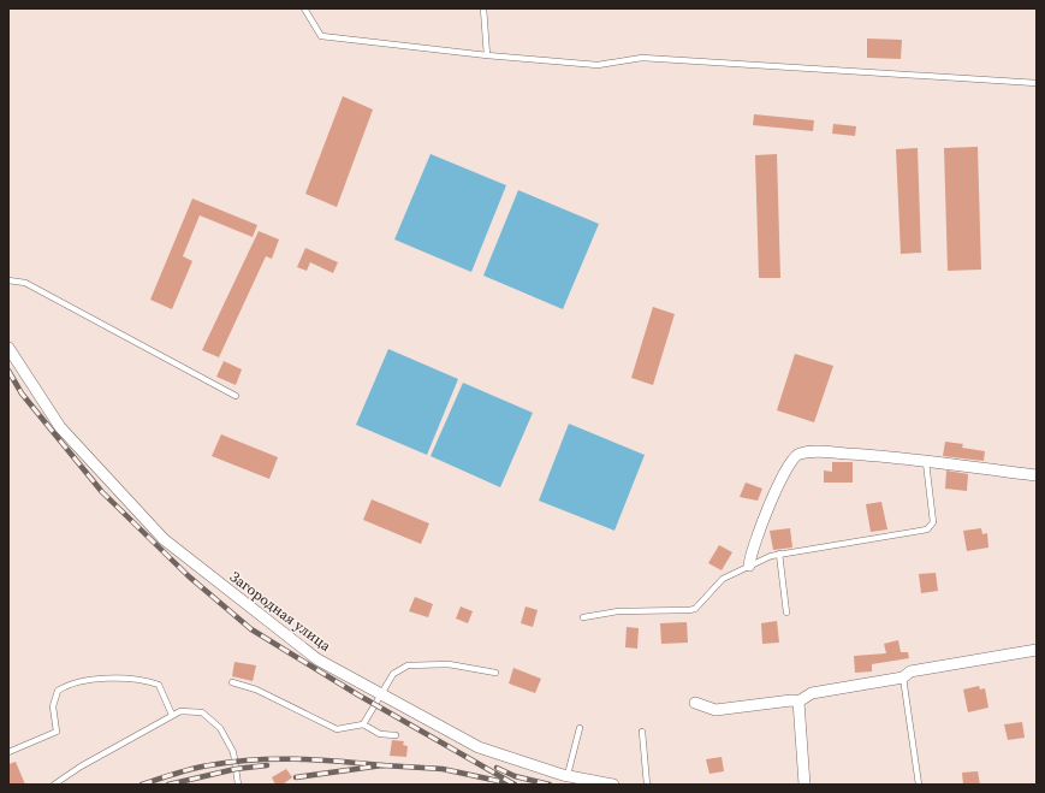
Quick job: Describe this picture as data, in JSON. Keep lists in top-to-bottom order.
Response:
{
  "streets": {
    "street": ["Загородная улица"]
  }
}
